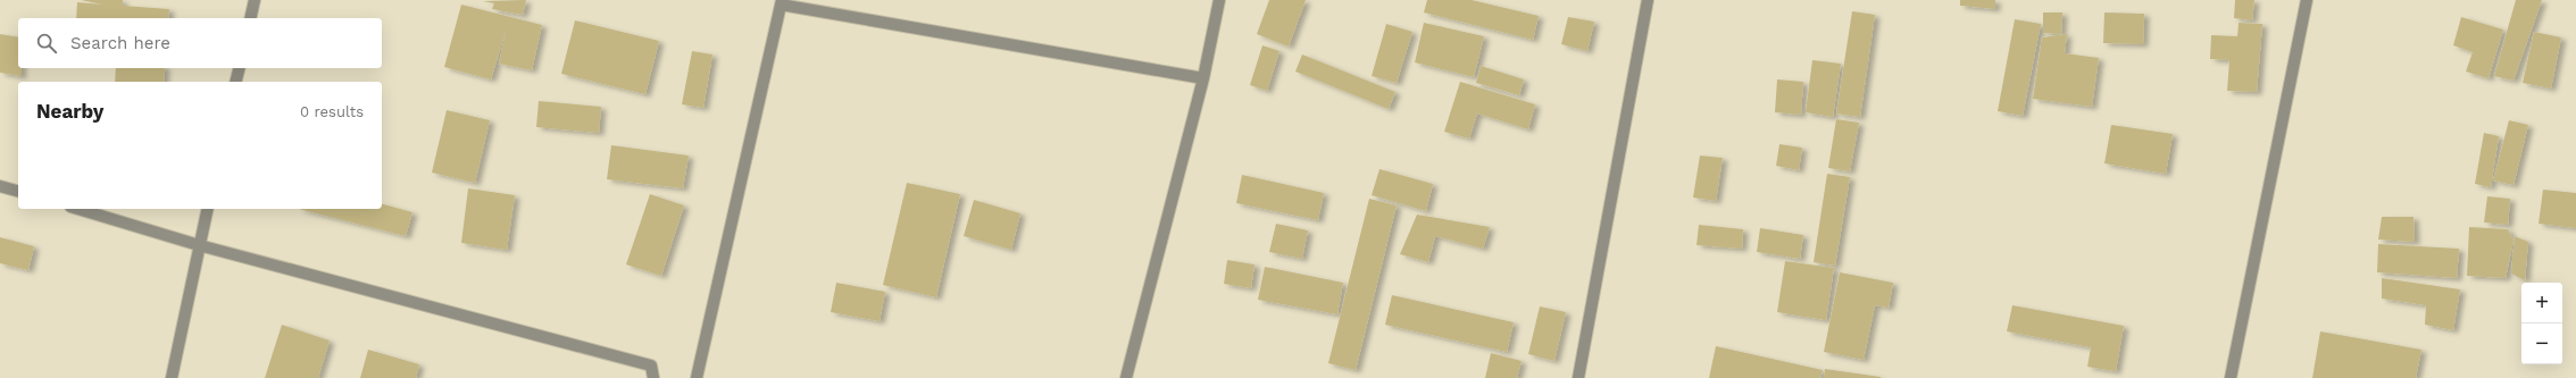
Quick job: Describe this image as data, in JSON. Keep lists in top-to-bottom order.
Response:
{
  "page": {
    "search": "Search here",
    "heading": ["Nearby", "0 results"],
    "map_buttons": ["+", "−"]
  }
}
